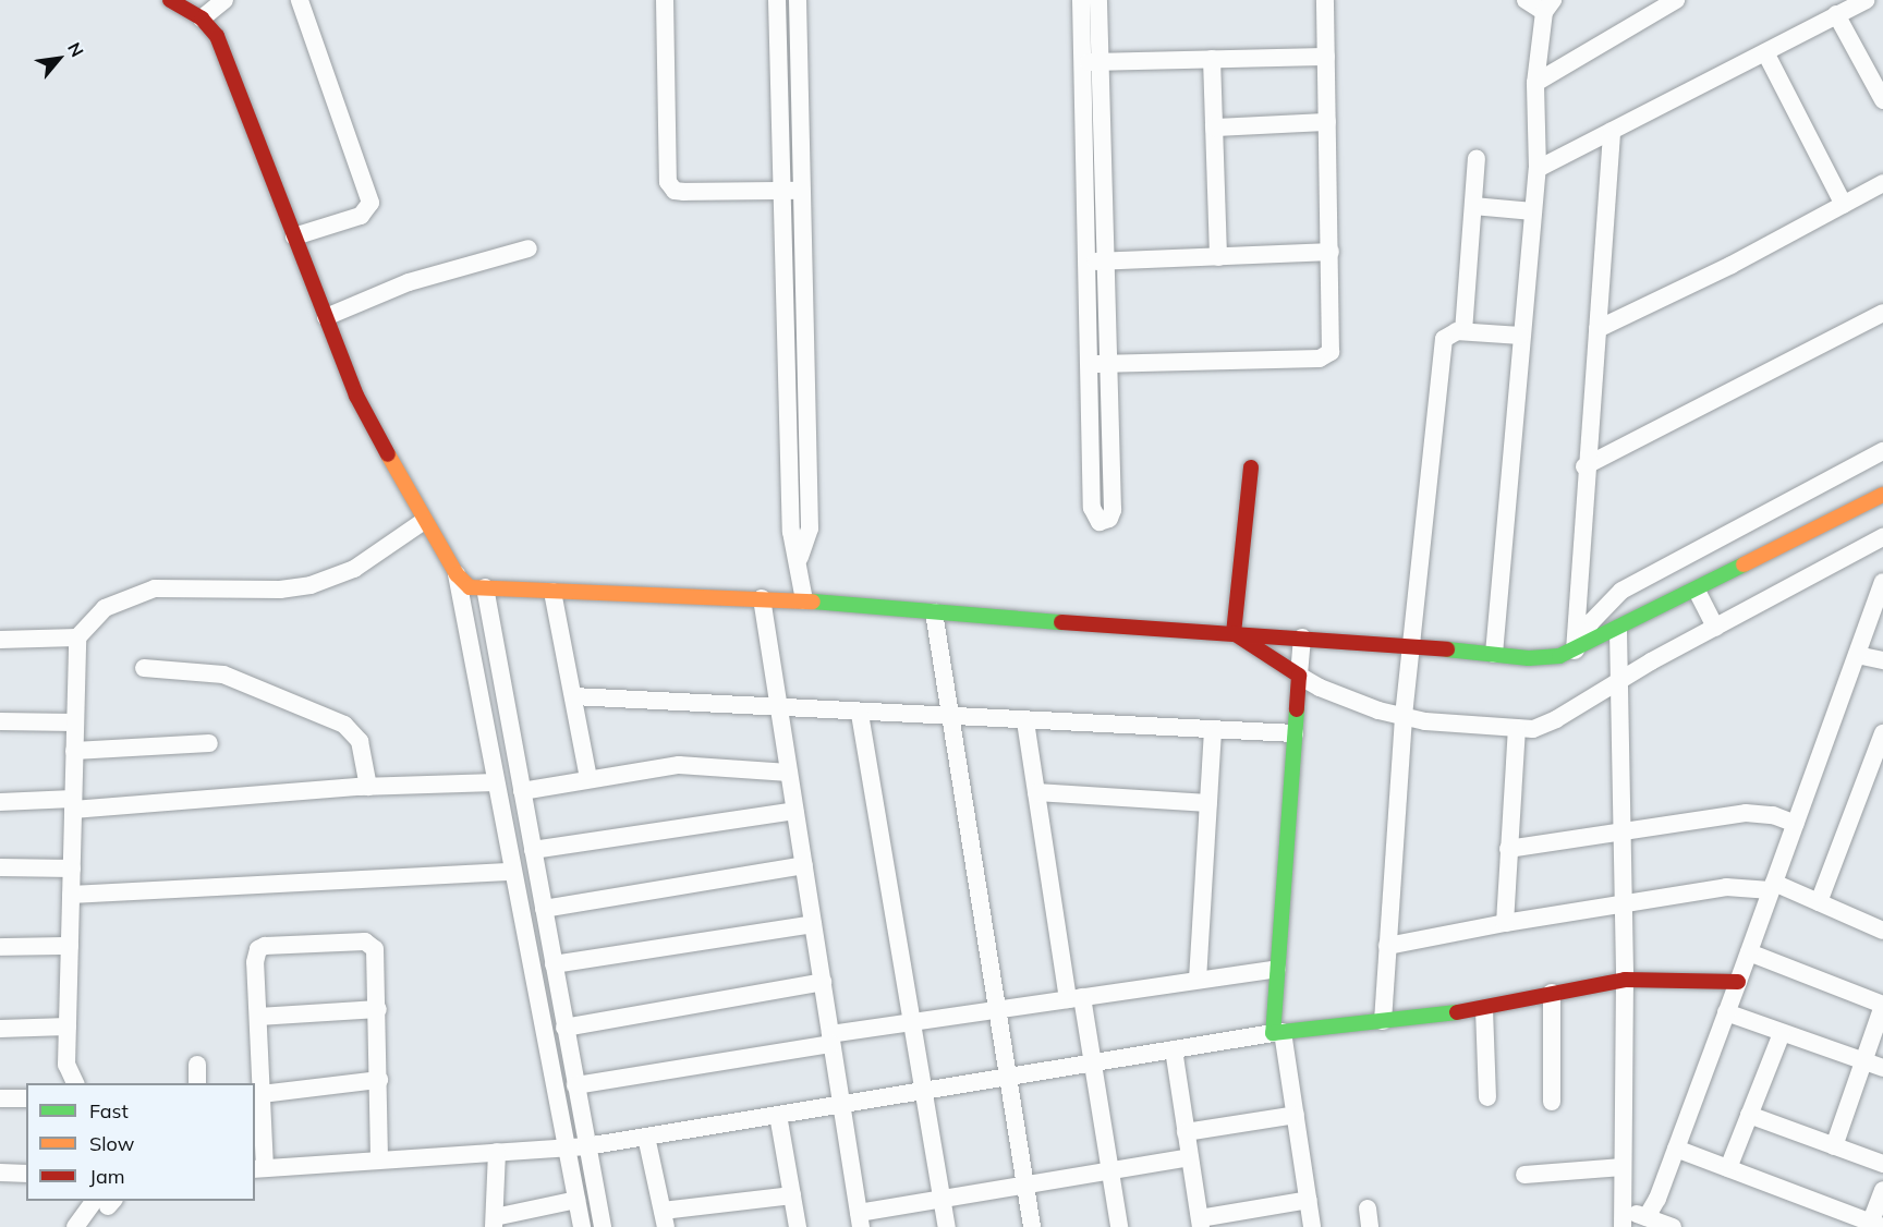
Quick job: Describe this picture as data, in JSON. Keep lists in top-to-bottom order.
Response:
{
  "legend": ["Fast", "Slow", "Jam"],
  "north": "top right"
}
